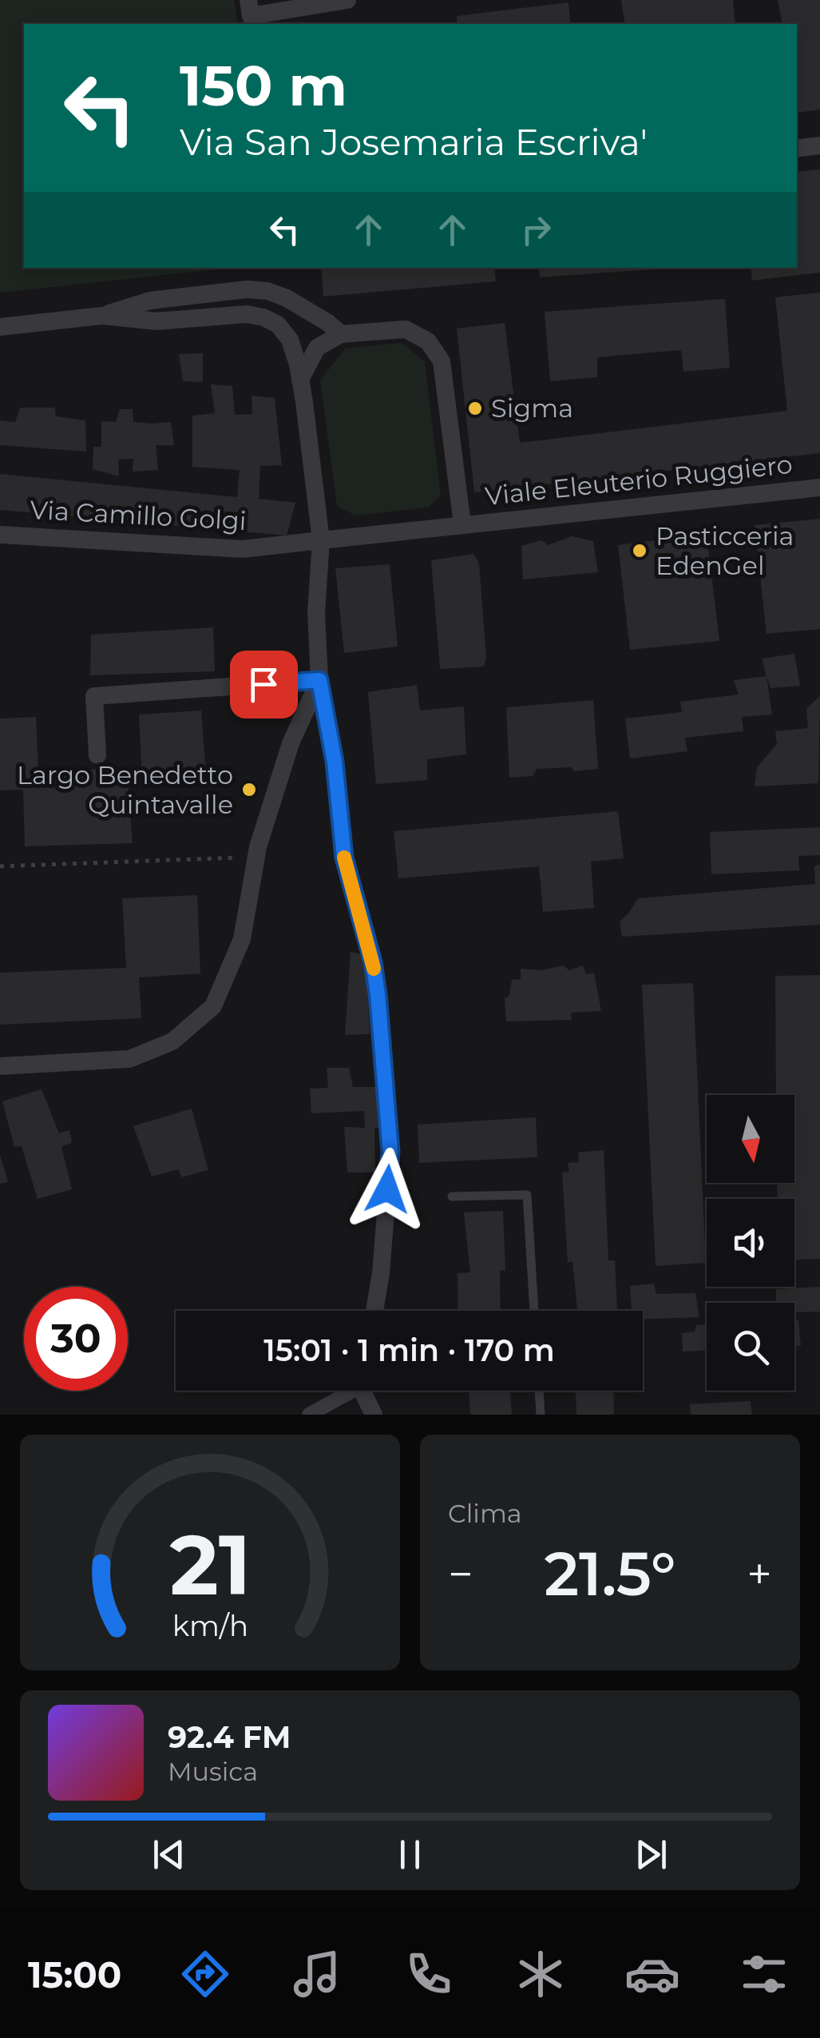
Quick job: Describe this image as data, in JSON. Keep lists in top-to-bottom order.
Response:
{
  "streets": {
    "street": ["Viale Eleuterio Ruggiero", "Via Camillo Golgi"]
  },
  "crossings": [
    ["Viale Eleuterio Ruggiero", "Via Camillo Golgi"]
  ],
  "places": ["Sigma", "Pasticceria EdenGel", "Largo Benedetto Quintavalle"],
  "north": "bottom",
  "page": {
    "turn": ["150 m", "Via San Josemaria Escriva'"],
    "limit": "30",
    "trip": "15:01 · 1 min · 170 m",
    "tile": "Clima",
    "heat": ["−", "21.5°", "+"],
    "song": ["92.4 FM", "Musica"],
    "tabs": "15:00",
    "gauge": ["21", "km/h"]
  }
}
